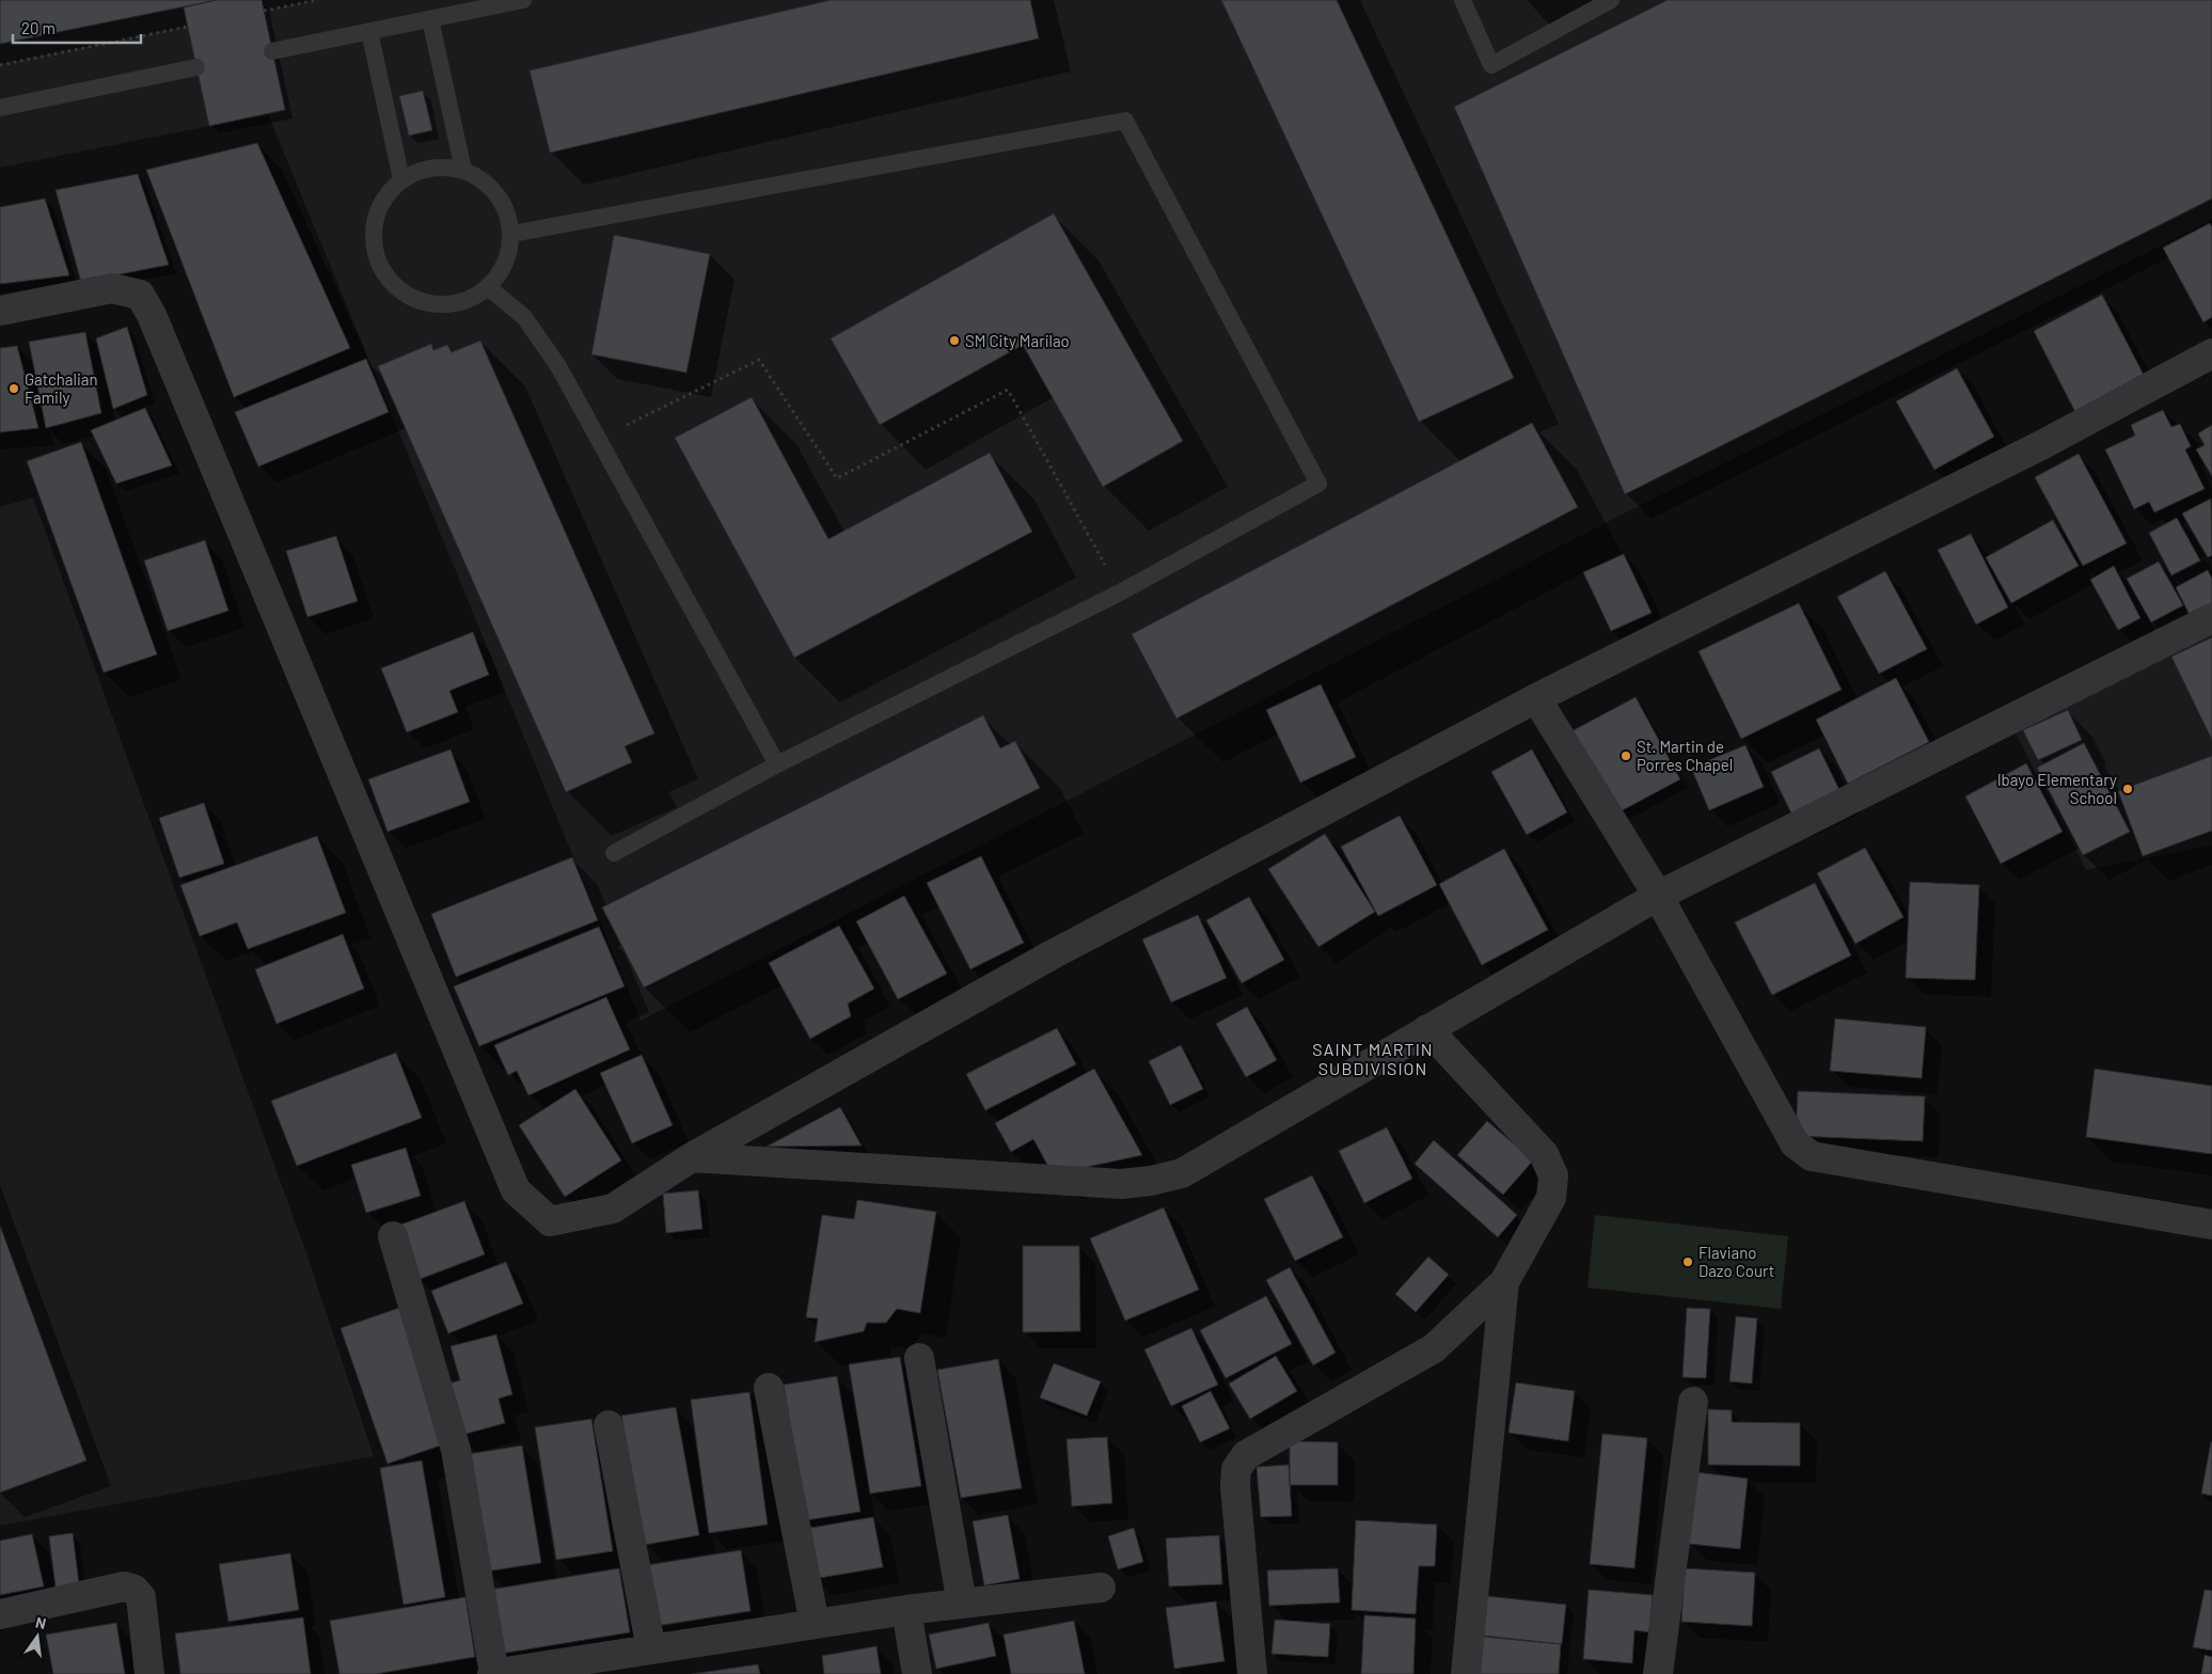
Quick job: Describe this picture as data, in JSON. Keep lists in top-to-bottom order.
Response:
{
  "districts": ["SAINT MARTIN SUBDIVISION"],
  "places": [
    "SM City Marilao",
    "Gatchalian Family",
    "St. Martin de Porres Chapel",
    "Ibayo Elementary School",
    "Flaviano Dazo Court"
  ],
  "scale_bar": "20 m",
  "north": "top"
}
